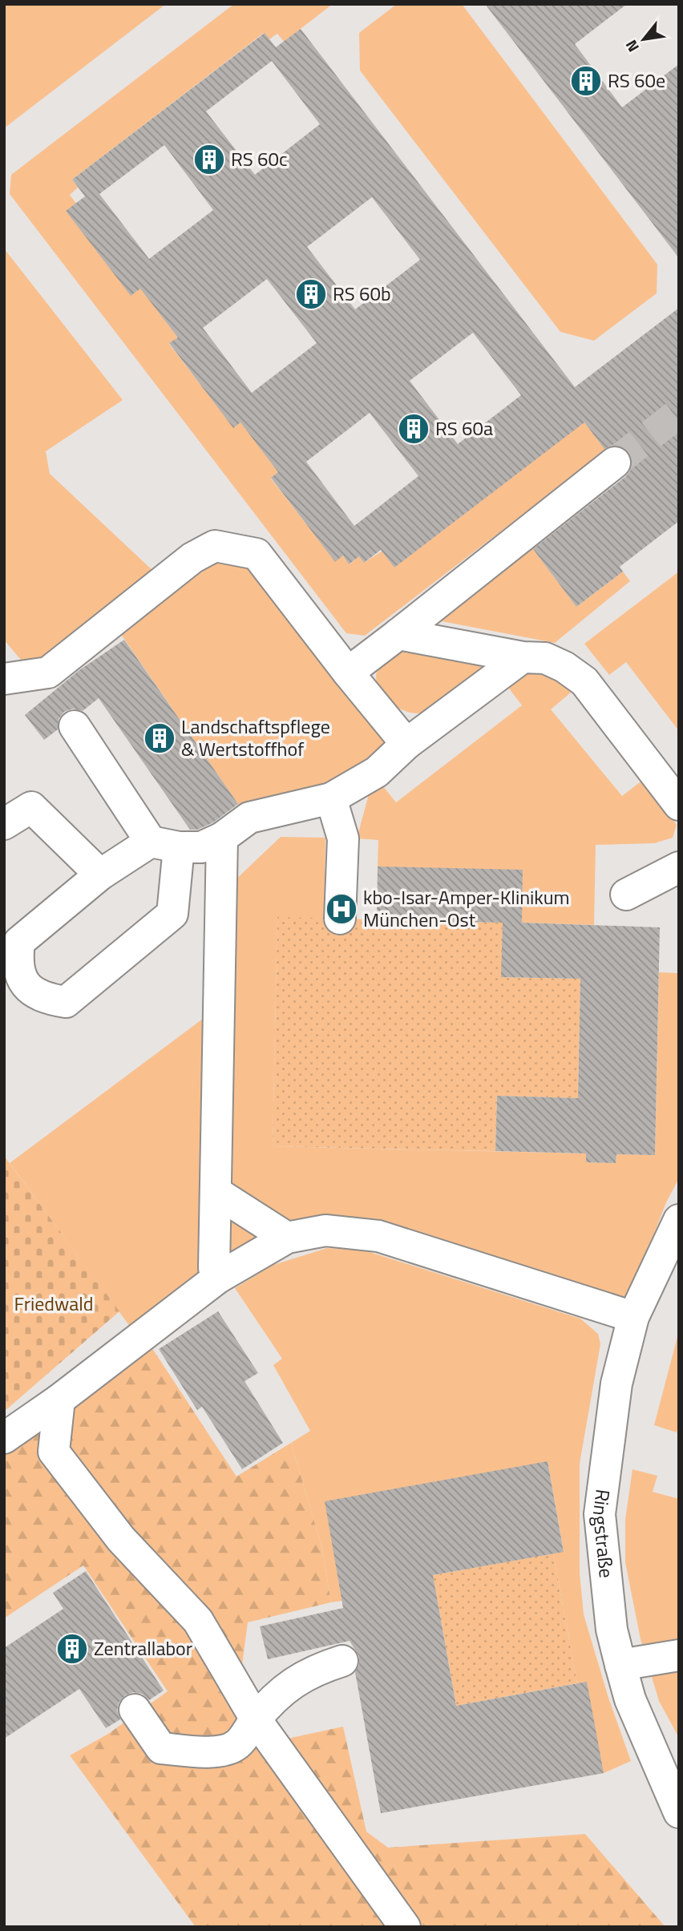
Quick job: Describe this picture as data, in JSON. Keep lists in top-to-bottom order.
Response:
{
  "streets": {
    "lane": ["Ringstraße"]
  },
  "parks": ["Friedwald"],
  "places": {
    "building": [
      "RS 60e",
      "RS 60c",
      "RS 60b",
      "RS 60a",
      "Landschaftspflege & Wertstoffhof",
      "Zentrallabor"
    ],
    "hospital": ["kbo-Isar-Amper-Klinikum München-Ost"]
  },
  "north": "bottom left"
}
